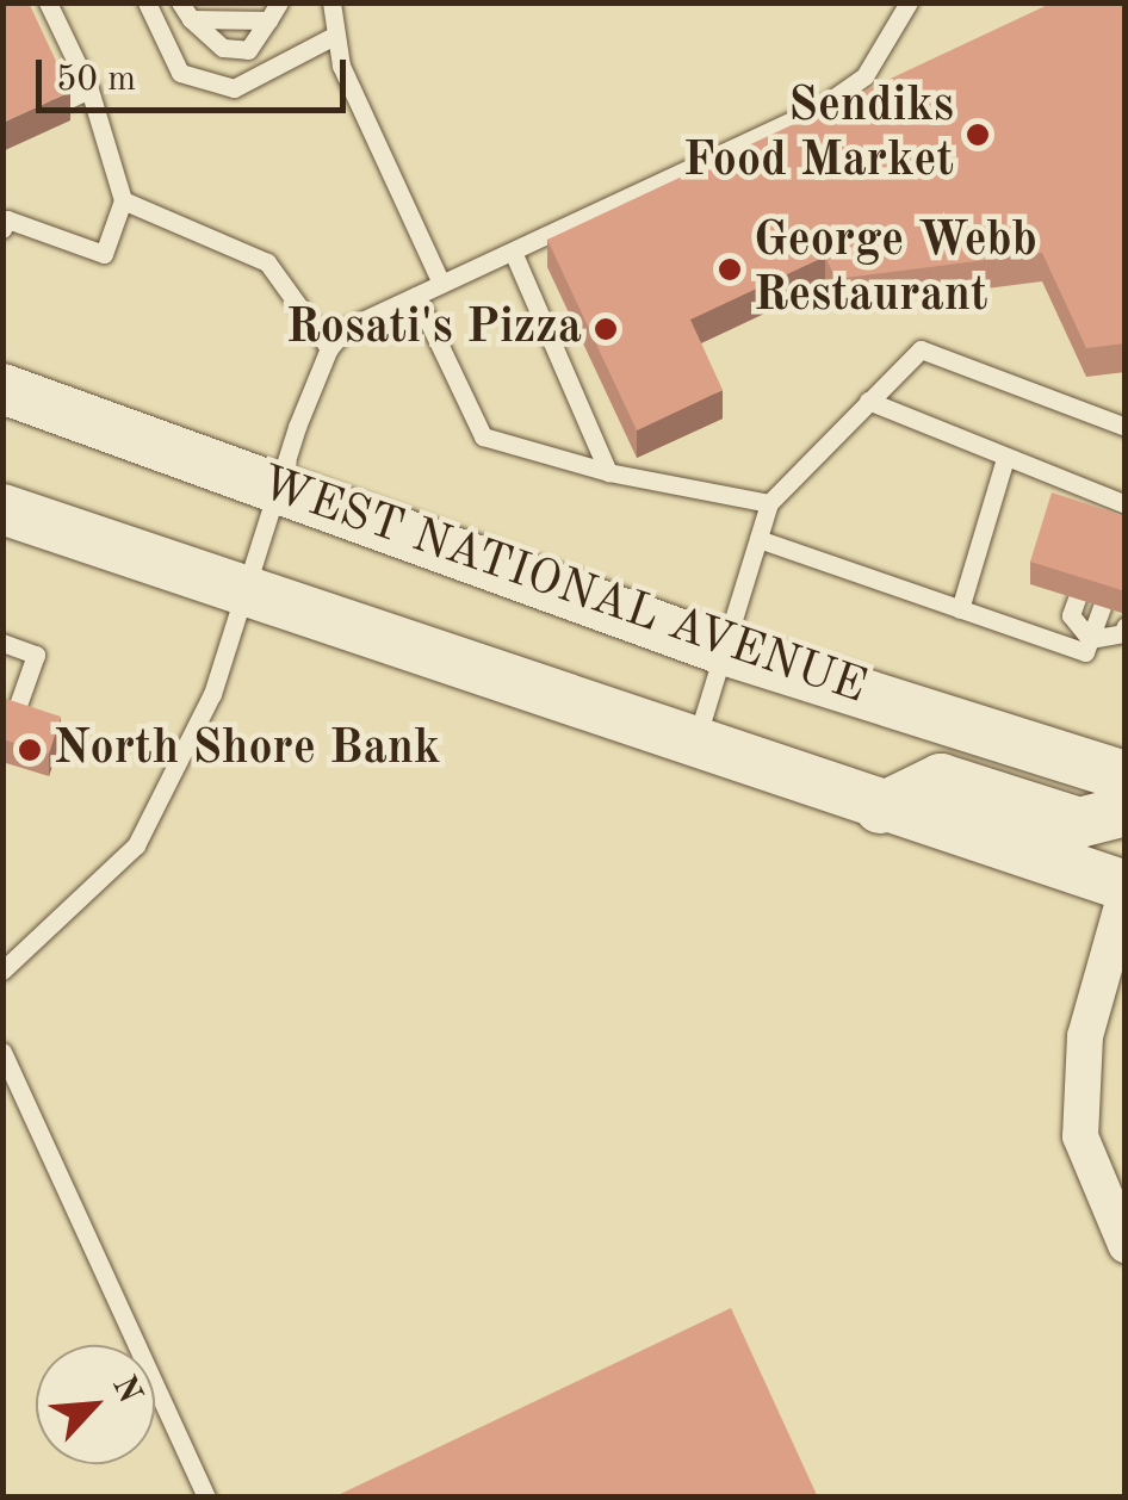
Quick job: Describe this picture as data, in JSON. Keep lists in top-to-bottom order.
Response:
{
  "streets": {
    "main road": ["WEST NATIONAL AVENUE"]
  },
  "places": [
    "Sendiks Food Market",
    "George Webb Restaurant",
    "Rosati's Pizza",
    "North Shore Bank"
  ],
  "scale_bar": "50 m",
  "north": "top right"
}
